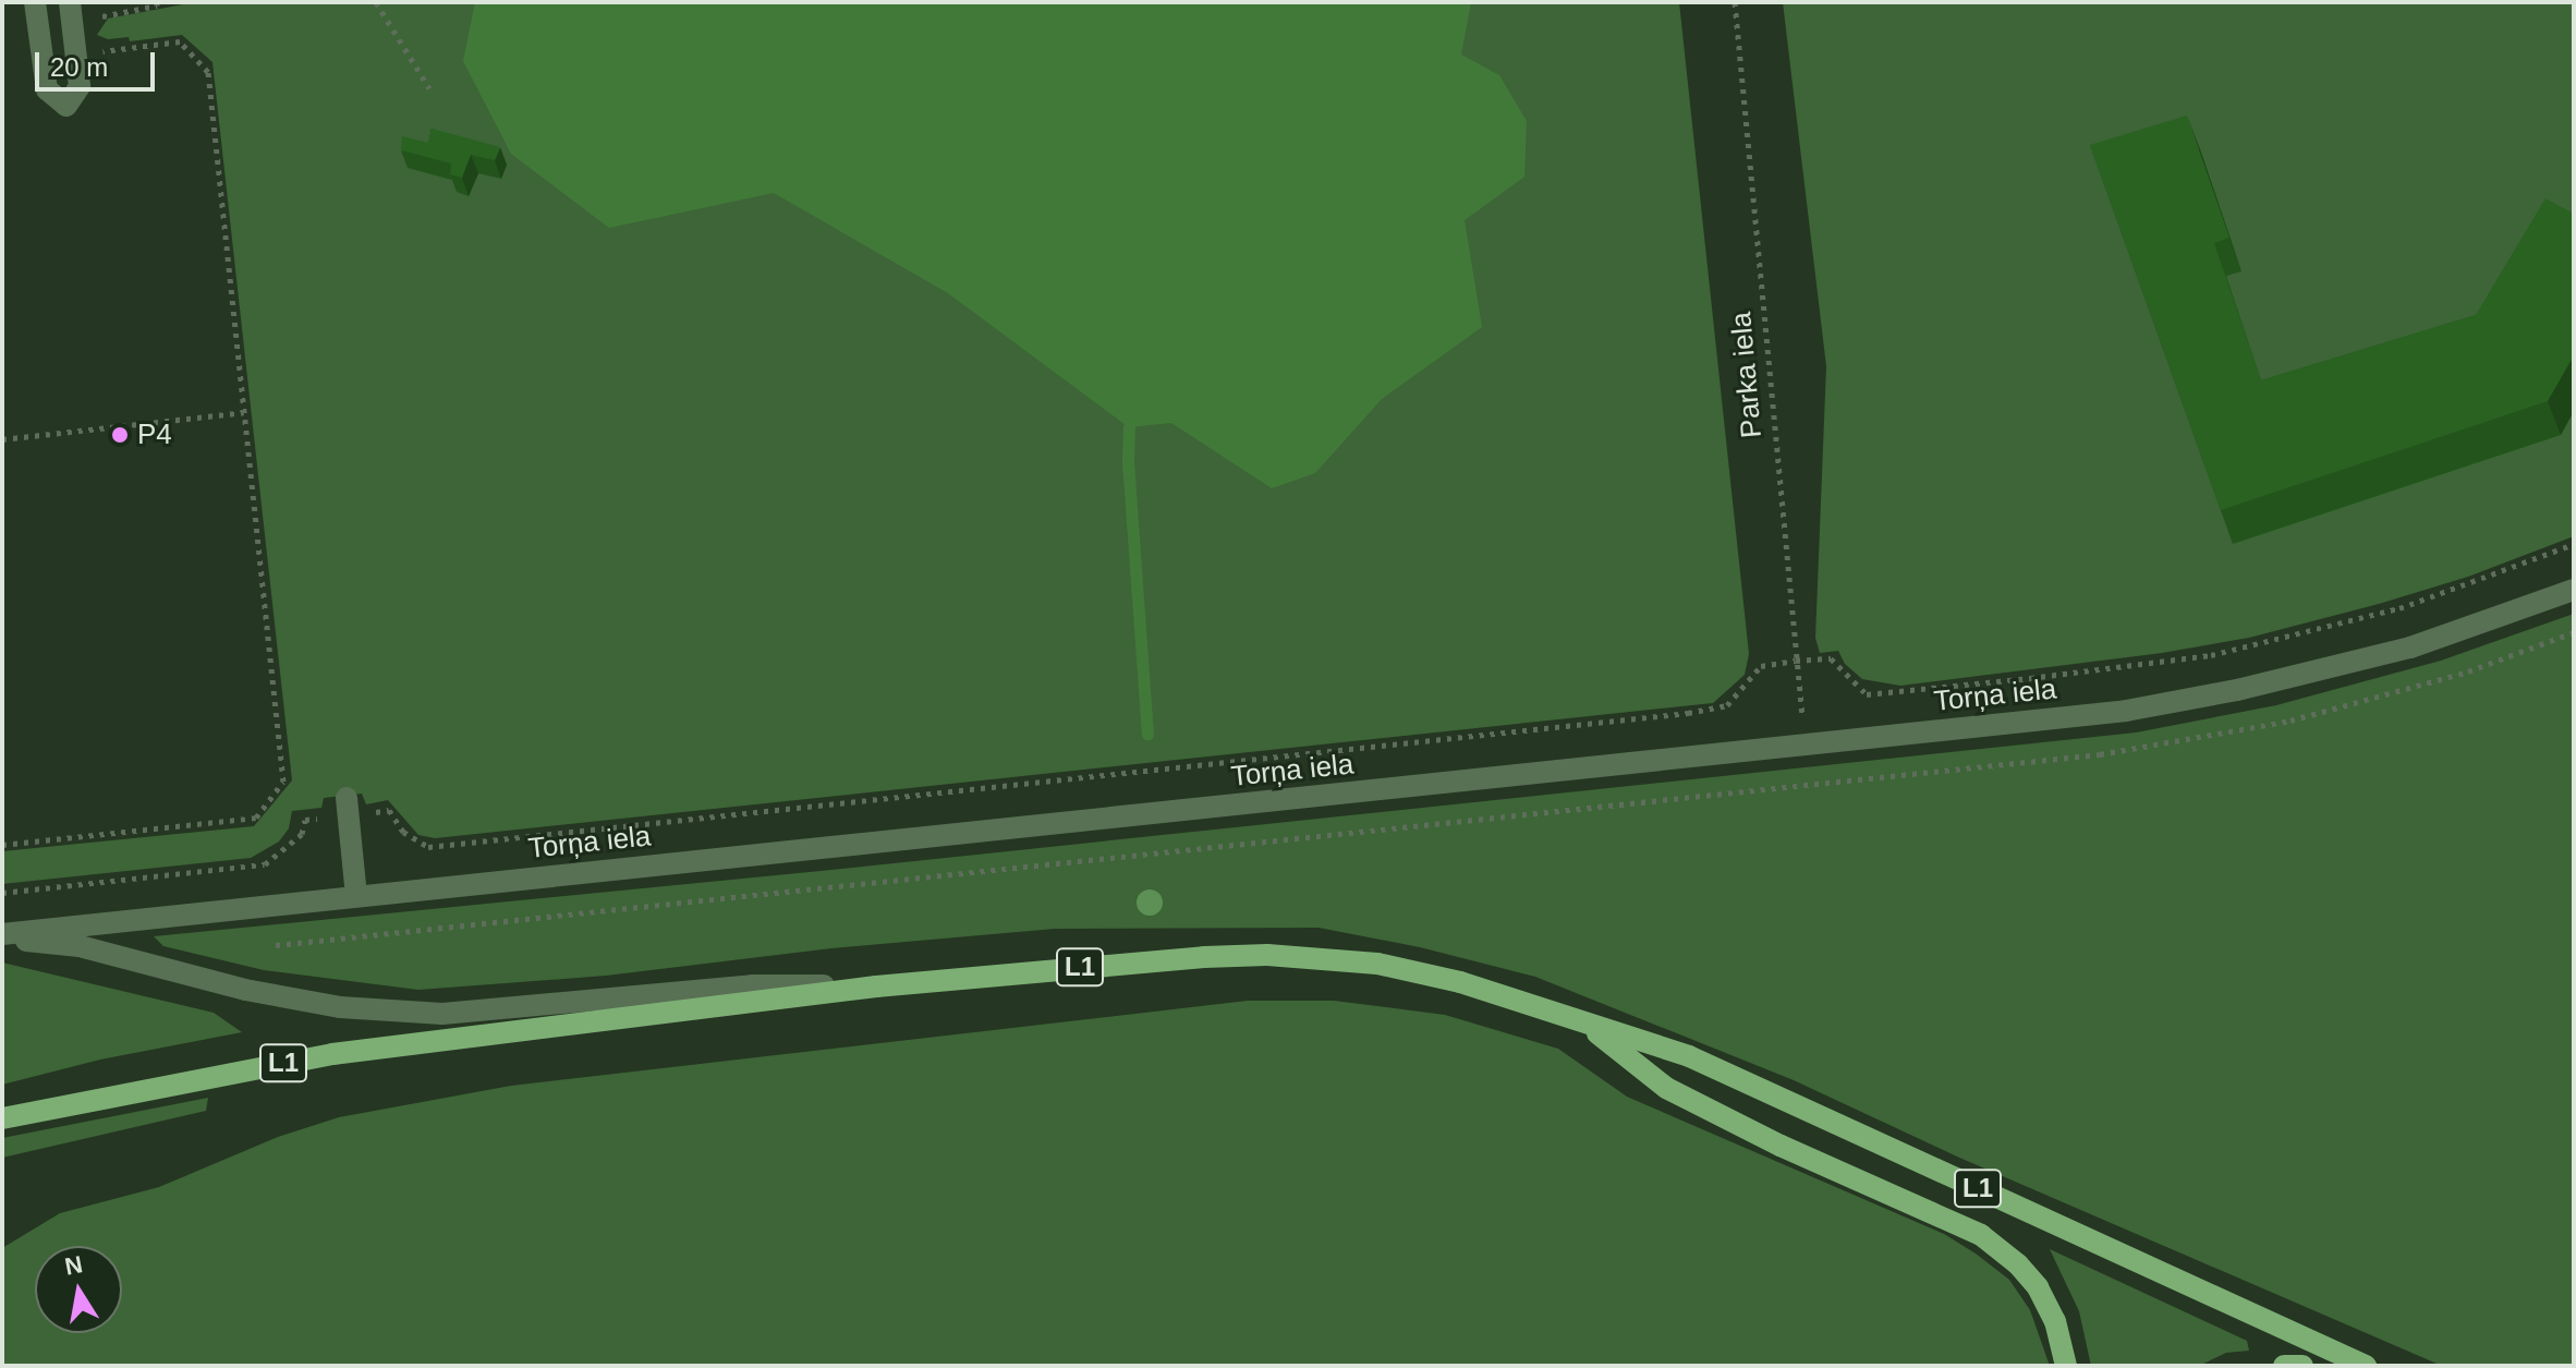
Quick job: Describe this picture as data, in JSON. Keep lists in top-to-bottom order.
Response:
{
  "streets": {
    "main road": ["L1"],
    "street": ["Torņa iela"],
    "path": ["Parka iela"]
  },
  "crossings": [
    ["Parka iela", "Torņa iela"]
  ],
  "places": ["P4"],
  "scale_bar": "20 m",
  "north": "top"
}
